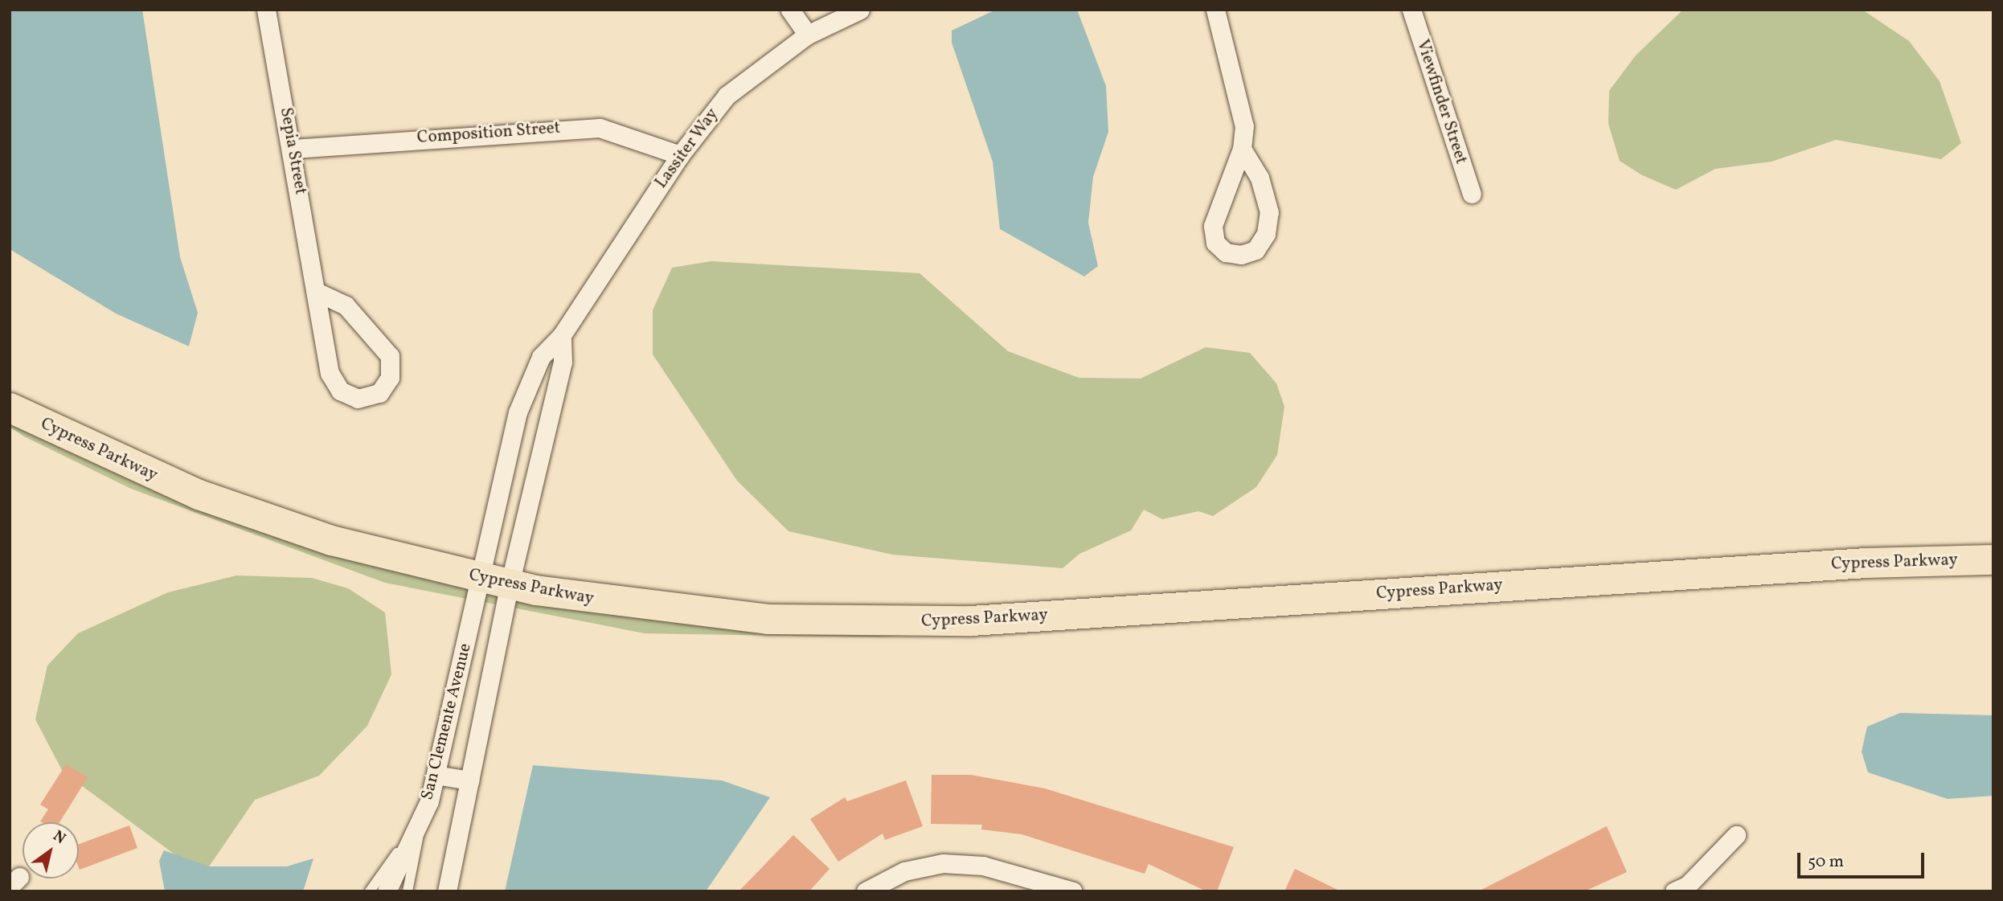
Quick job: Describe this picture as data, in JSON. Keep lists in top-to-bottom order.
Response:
{
  "streets": {
    "main road": ["Cypress Parkway"],
    "street": [
      "Viewfinder Street",
      "Composition Street",
      "Lassiter Way",
      "Sepia Street",
      "San Clemente Avenue"
    ]
  },
  "crossings": [
    ["Composition Street", "Lassiter Way"],
    ["Composition Street", "Sepia Street"],
    ["Lassiter Way", "Cypress Parkway"],
    ["Lassiter Way", "San Clemente Avenue"],
    ["Cypress Parkway", "San Clemente Avenue"]
  ],
  "scale_bar": "50 m",
  "north": "top right"
}
